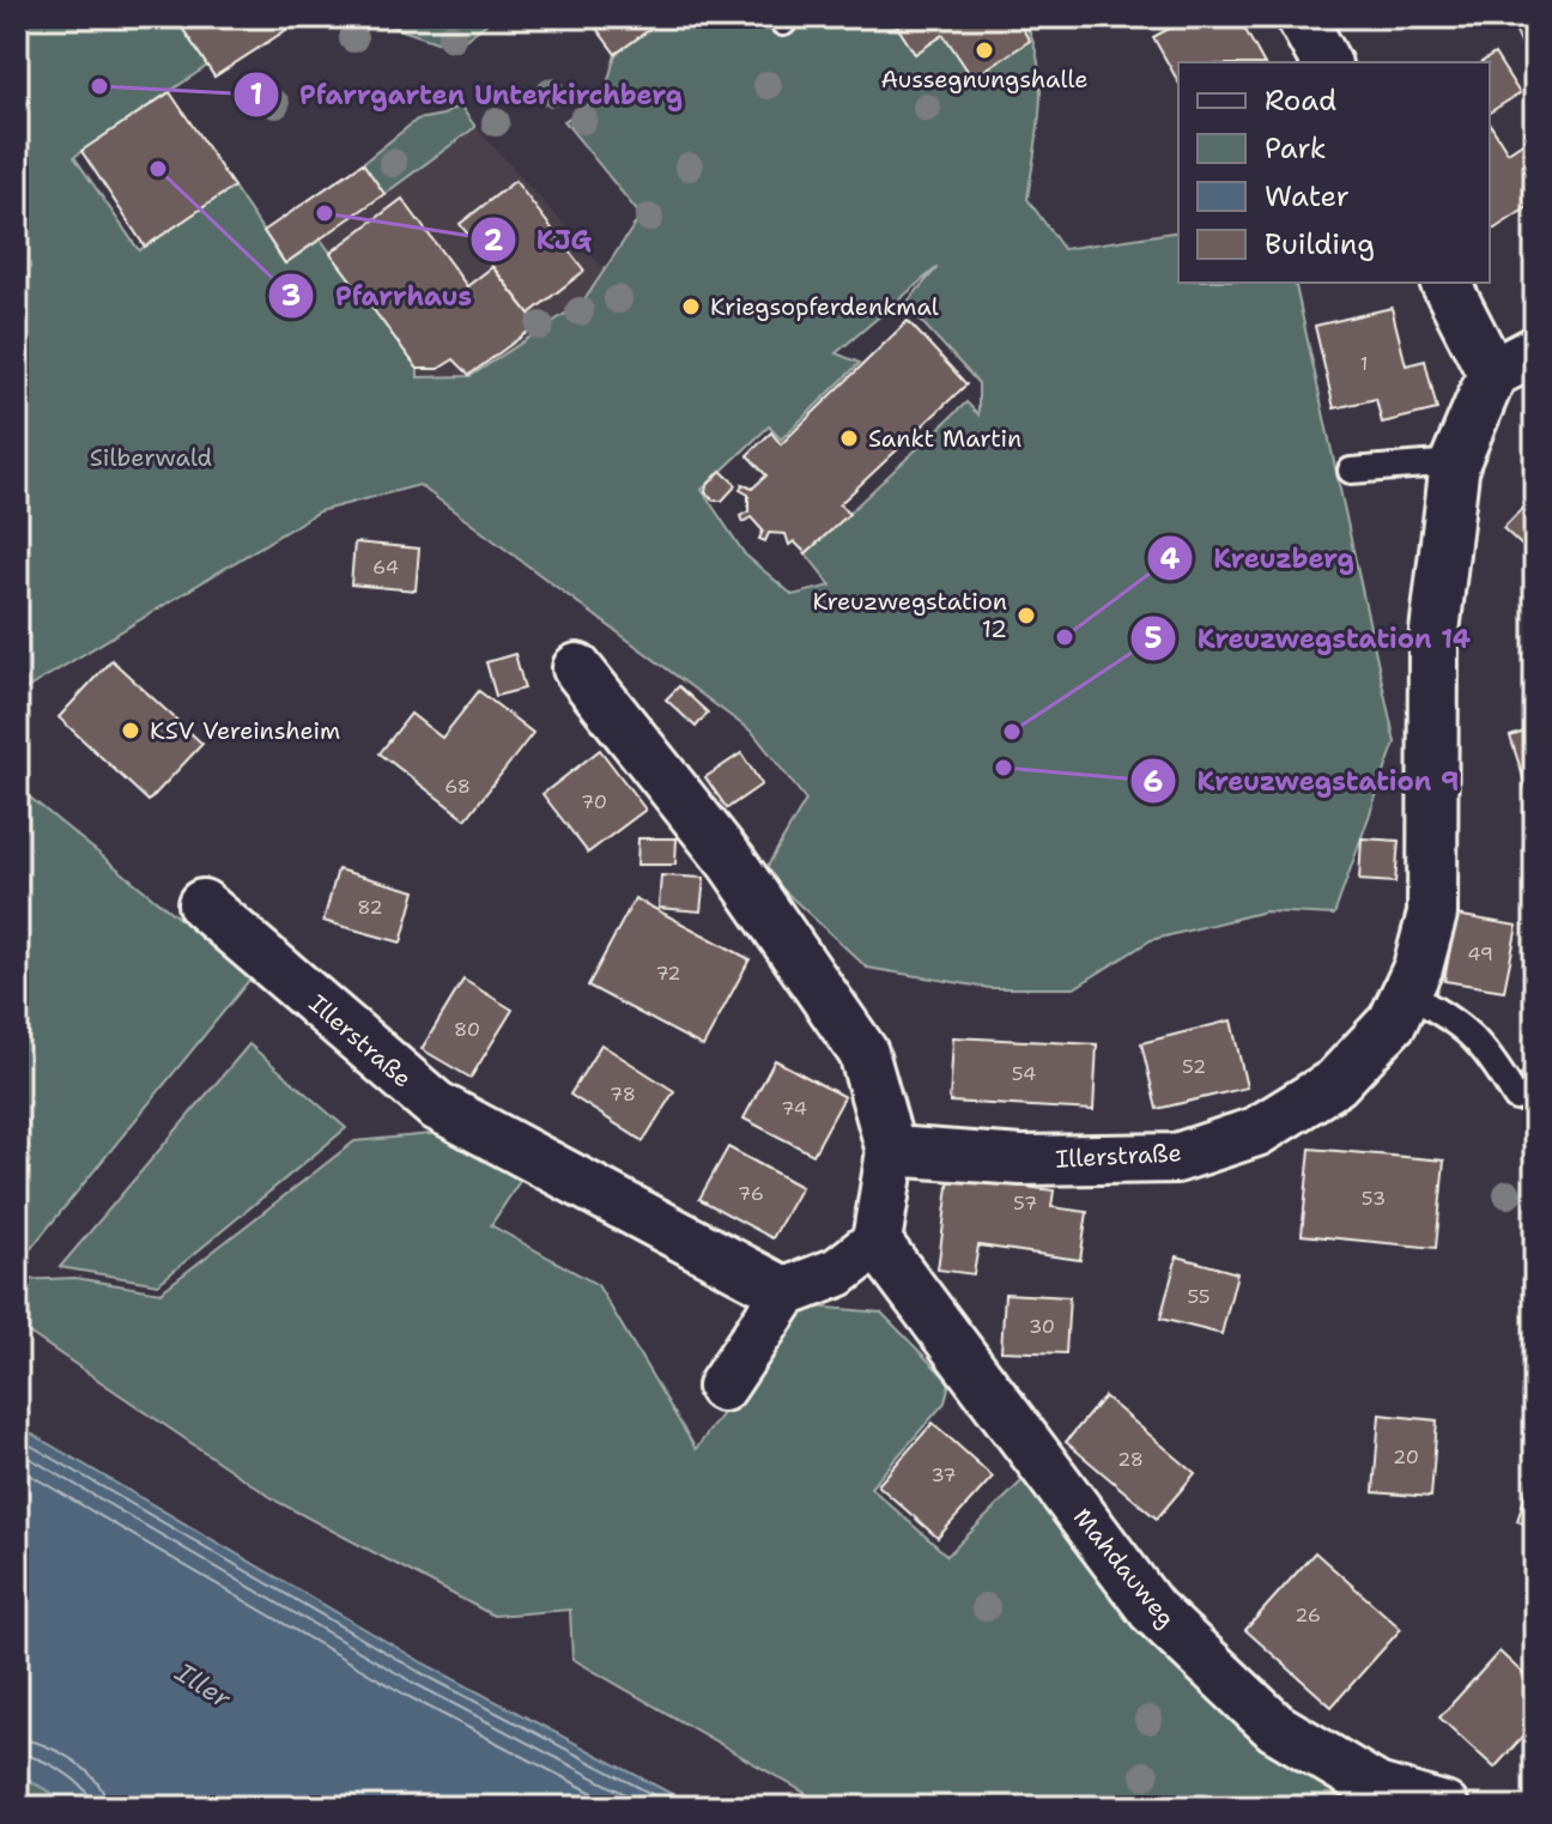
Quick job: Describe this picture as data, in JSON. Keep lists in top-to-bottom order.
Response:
{
  "streets": {
    "street": ["Illerstraße", "Mahdauweg"]
  },
  "water": ["Iller"],
  "parks": ["Silberwald"],
  "places": [
    "Aussegnungshalle",
    "Pfarrgarten Unterkirchberg",
    "Pfarrhaus",
    "KJG",
    "Kriegsopferdenkmal",
    "Sankt Martin",
    "Kreuzwegstation 12",
    "Kreuzberg",
    "KSV Vereinsheim",
    "Kreuzwegstation 14",
    "Kreuzwegstation 9"
  ],
  "house_numbers": [
    "1",
    "64",
    "68",
    "70",
    "82",
    "49",
    "72",
    "80",
    "52",
    "54",
    "78",
    "74",
    "76",
    "53",
    "57",
    "55",
    "30",
    "20",
    "28",
    "37",
    "26"
  ],
  "legend": [
    "Road",
    "Park",
    "Water",
    "Building"
  ]
}
